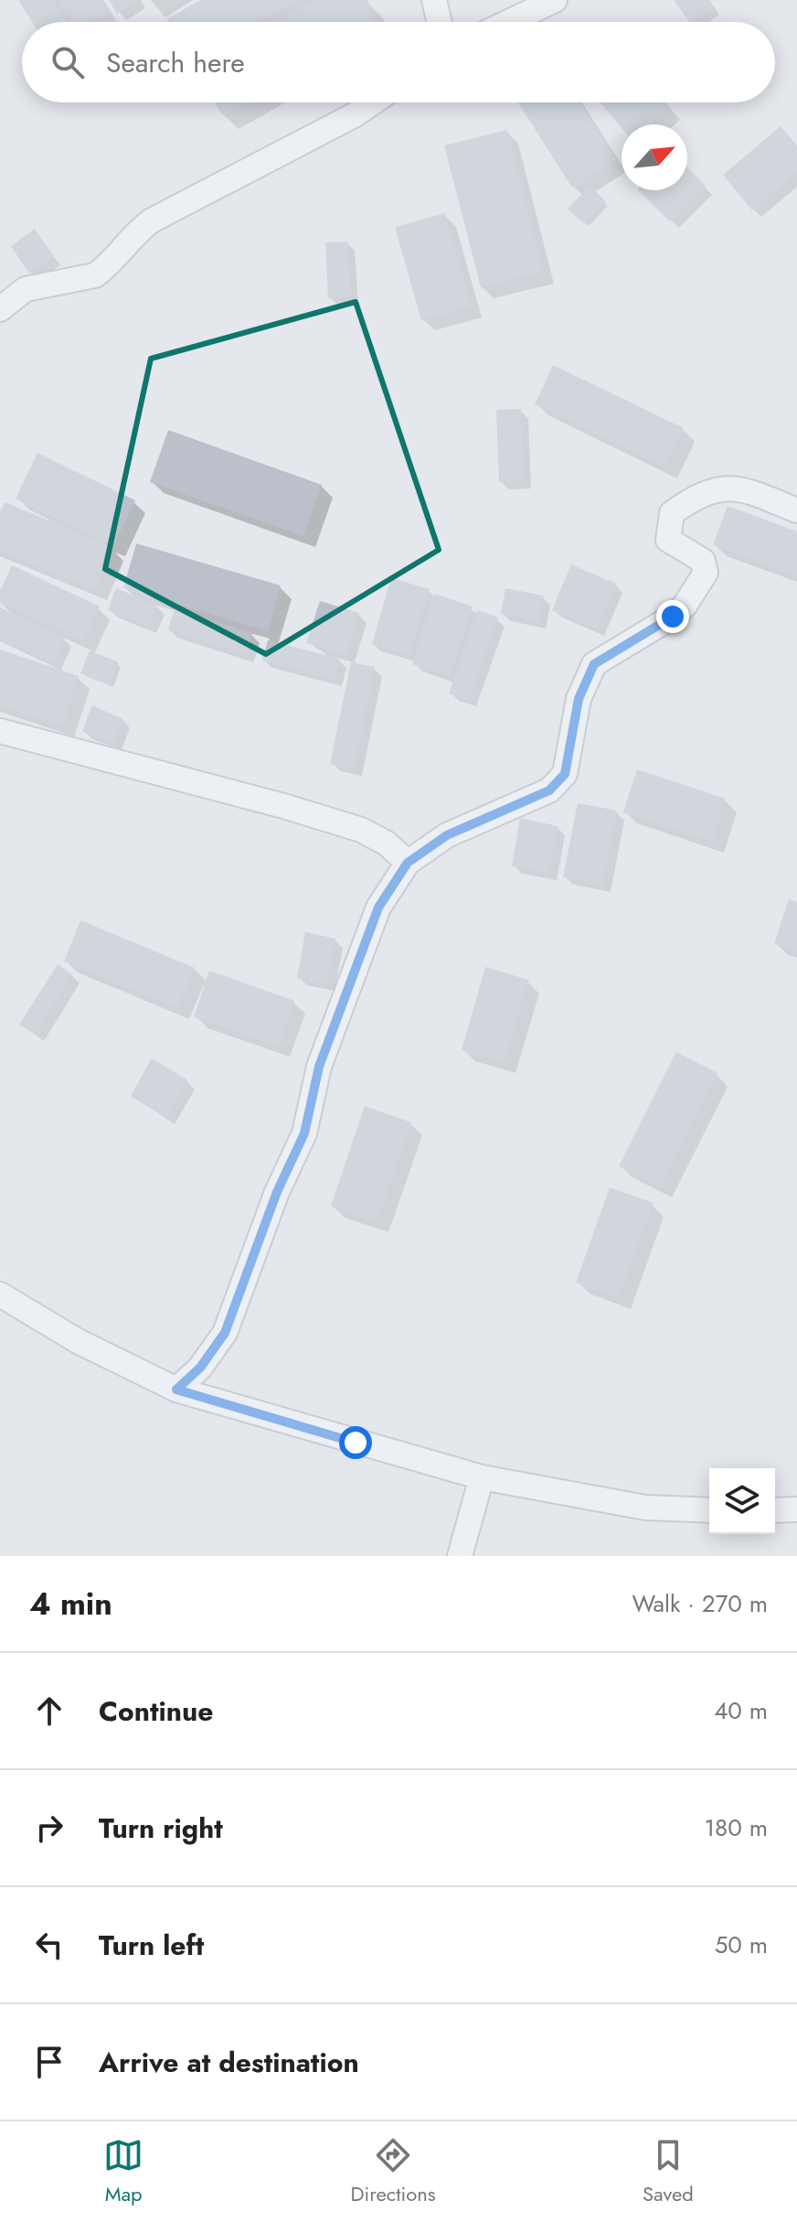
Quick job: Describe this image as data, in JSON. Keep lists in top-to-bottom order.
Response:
{
  "north": "top right",
  "page": {
    "search": "Search here",
    "heading": ["4 min", "Walk · 270 m"],
    "list": [
      ["Continue", "40 m"],
      ["Turn right", "180 m"],
      ["Turn left", "50 m"],
      "Arrive at destination"
    ],
    "nav": ["Map", "Directions", "Saved"]
  }
}
